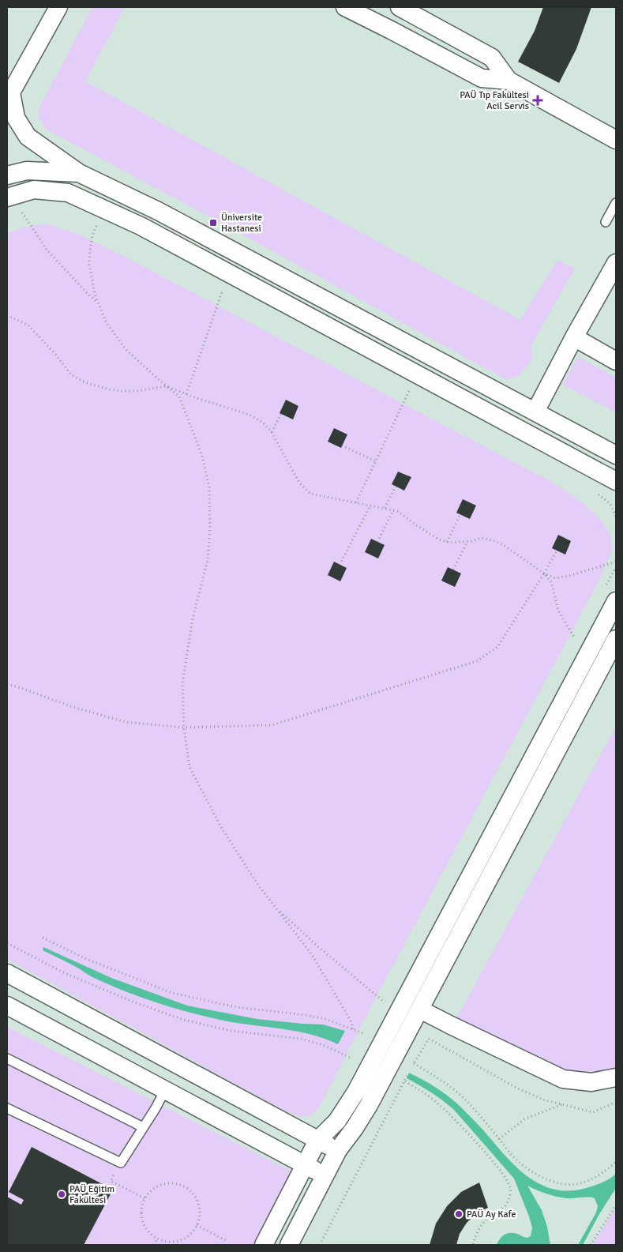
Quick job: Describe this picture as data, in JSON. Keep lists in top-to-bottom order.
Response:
{
  "places": {
    "health": ["PAÜ Tıp Fakültesi Acil Servis"],
    "transit": ["Üniversite Hastanesi"],
    "other": ["PAÜ Eğitim Fakültesi", "PAÜ Ay Kafe"]
  }
}
